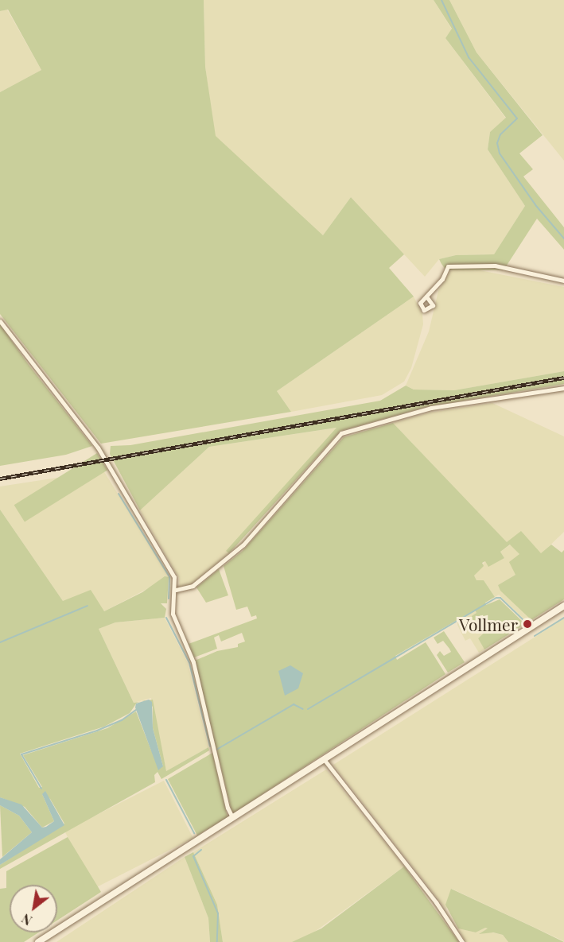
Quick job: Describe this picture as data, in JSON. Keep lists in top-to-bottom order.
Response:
{
  "places": ["Vollmer"],
  "north": "bottom left"
}
